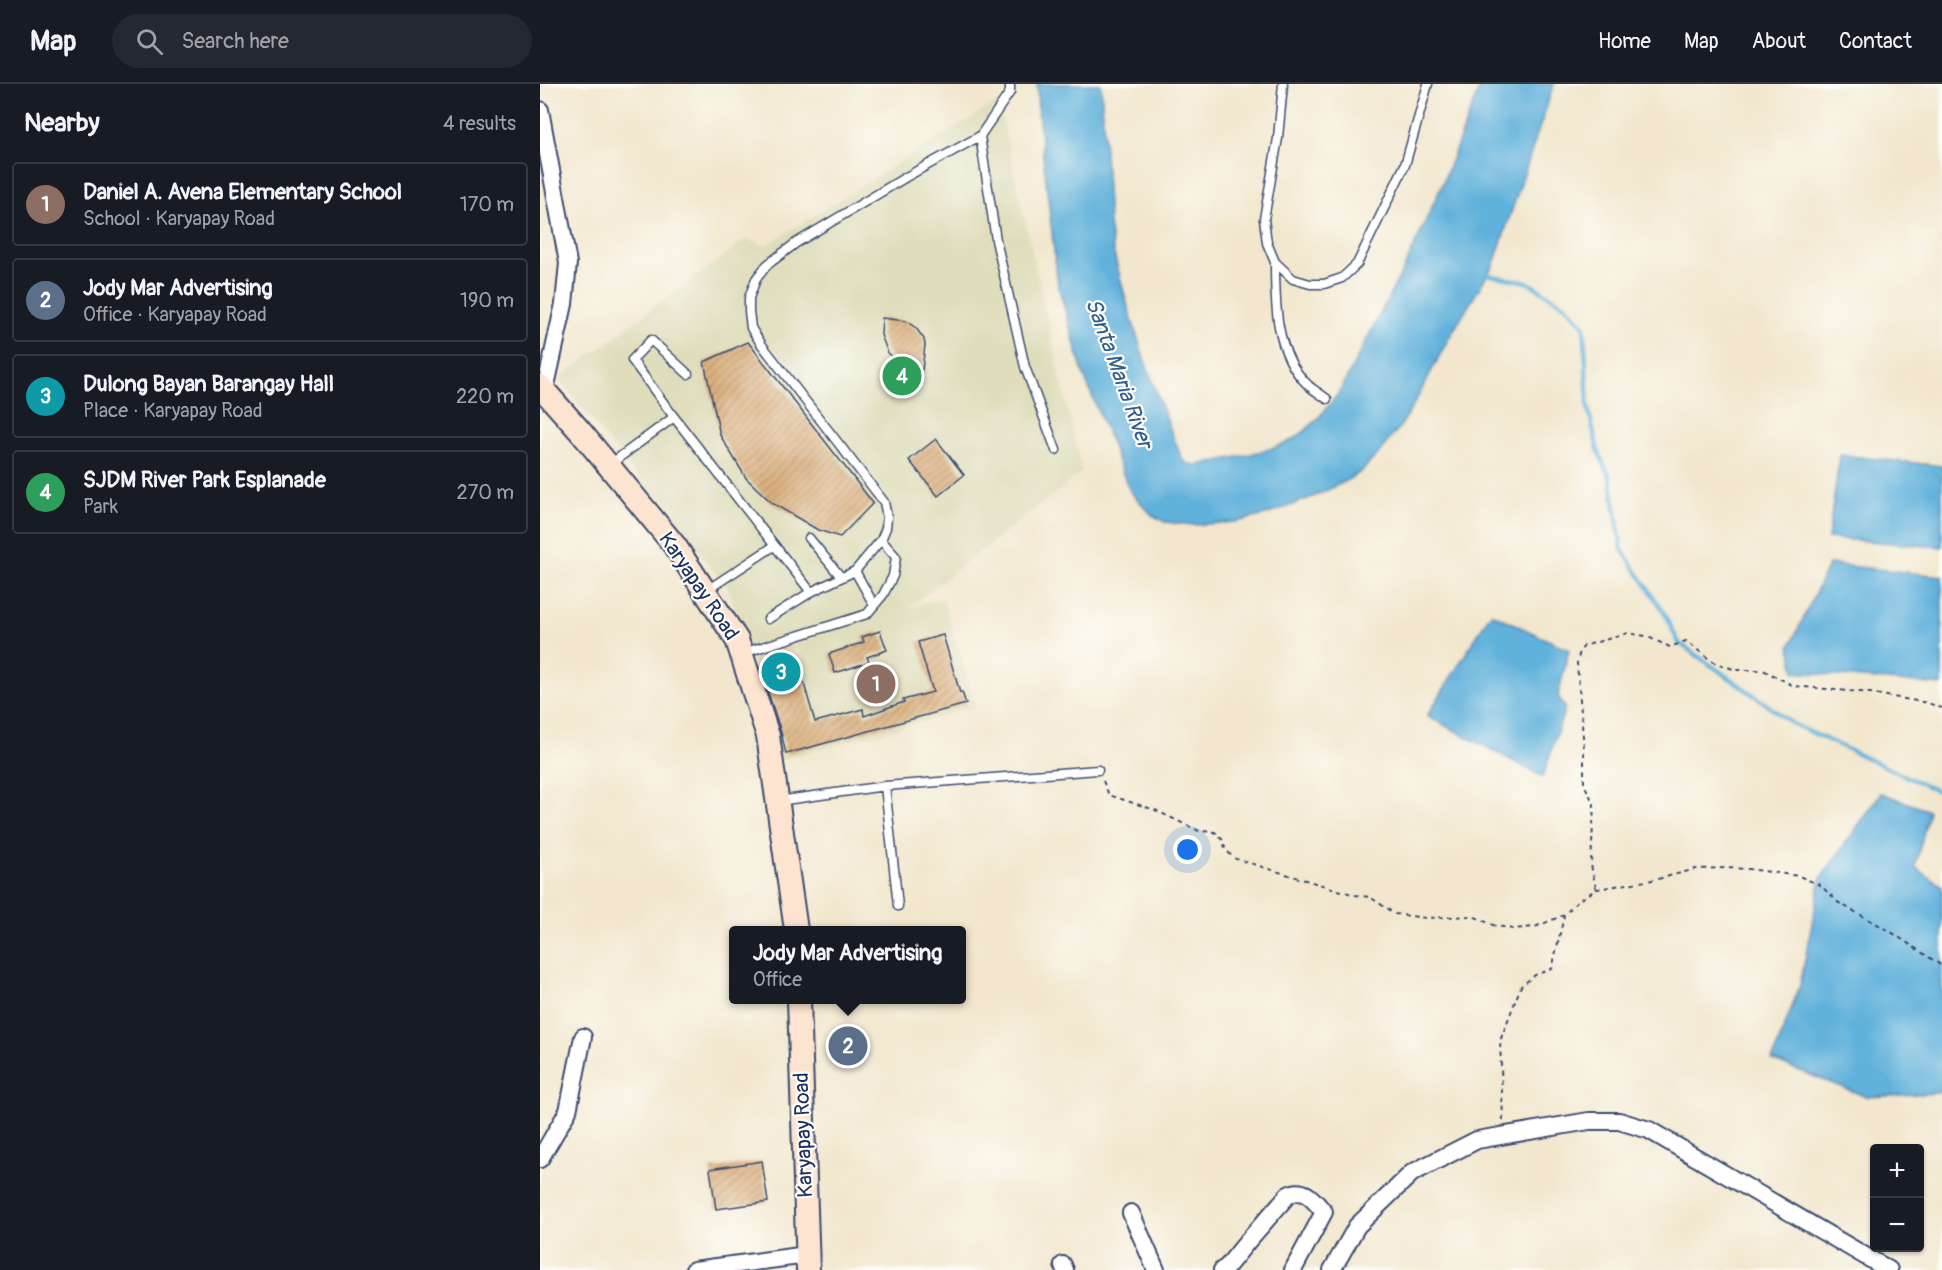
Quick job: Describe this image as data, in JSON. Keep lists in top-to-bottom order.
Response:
{
  "streets": {
    "main road": ["Karyapay Road"]
  },
  "water": ["Santa Maria River"],
  "page": {
    "header": "Map",
    "search": "Search here",
    "nav": [
      "Home",
      "Map",
      "About",
      "Contact"
    ],
    "heading": ["Nearby", "4 results"],
    "list": [
      {
        "mark": "1",
        "name": "Daniel A. Avena Elementary School",
        "note": "School · Karyapay Road",
        "value": "170 m"
      },
      {
        "mark": "2",
        "name": "Jody Mar Advertising",
        "note": "Office · Karyapay Road",
        "value": "190 m"
      },
      {
        "mark": "3",
        "name": "Dulong Bayan Barangay Hall",
        "note": "Place · Karyapay Road",
        "value": "220 m"
      },
      {
        "mark": "4",
        "name": "SJDM River Park Esplanade",
        "note": "Park",
        "value": "270 m"
      }
    ],
    "pins": [
      "4",
      "3",
      "1",
      "2"
    ],
    "popup": ["Jody Mar Advertising", "Office"],
    "map_buttons": ["+", "−"]
  }
}
